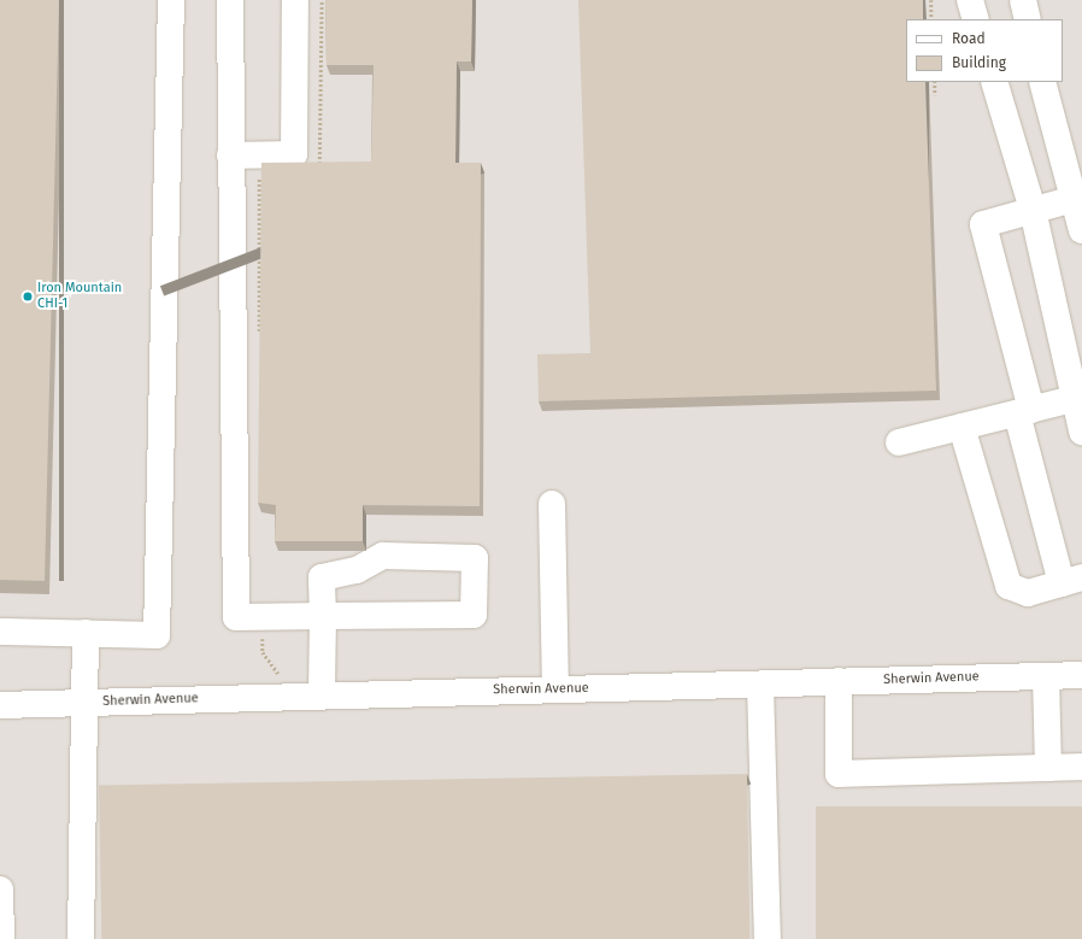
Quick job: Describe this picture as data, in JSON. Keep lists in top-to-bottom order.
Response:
{
  "streets": {
    "street": ["Sherwin Avenue"]
  },
  "places": ["Iron Mountain CHI-1"],
  "legend": ["Road", "Building"]
}
